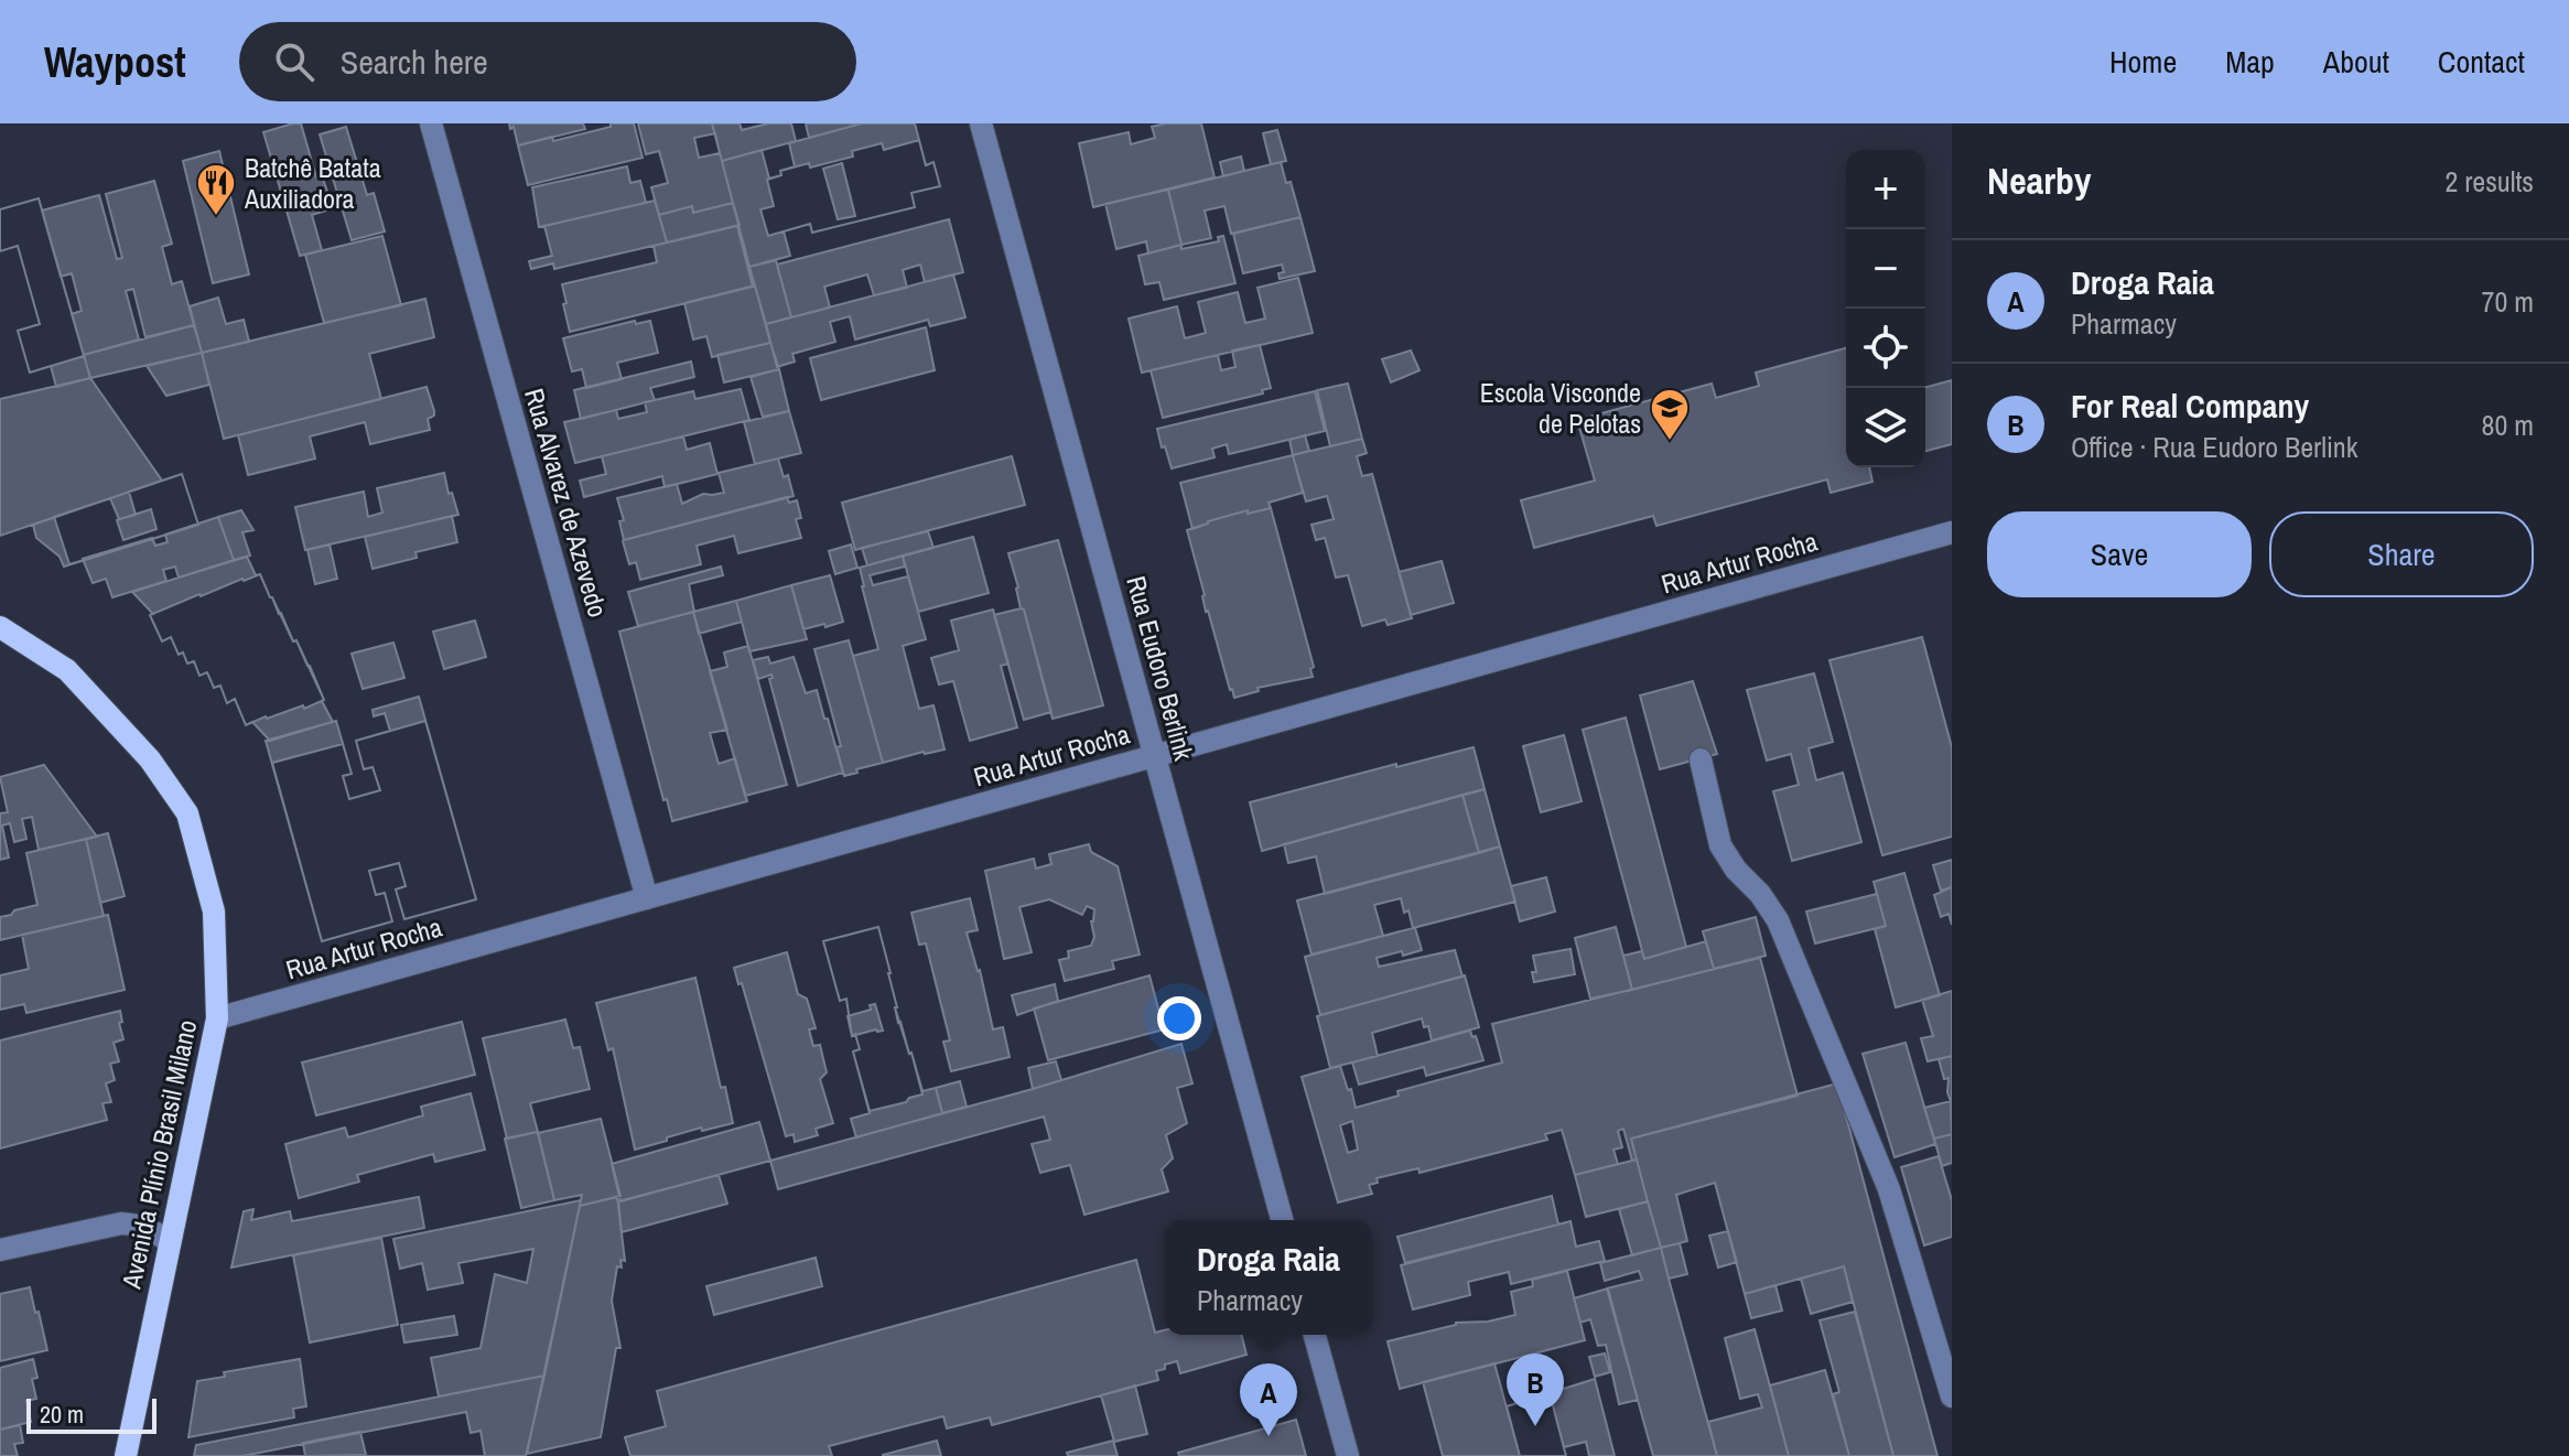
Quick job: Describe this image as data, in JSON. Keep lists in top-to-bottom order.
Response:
{
  "streets": {
    "main road": ["Avenida Plínio Brasil Milano"],
    "street": ["Rua Alvarez de Azevedo", "Rua Artur Rocha", "Rua Eudoro Berlink"]
  },
  "crossings": [
    ["Rua Alvarez de Azevedo", "Rua Artur Rocha"],
    ["Rua Artur Rocha", "Rua Eudoro Berlink"],
    ["Rua Artur Rocha", "Avenida Plínio Brasil Milano"]
  ],
  "places": {
    "restaurant": ["Batchê Batata Auxiliadora"],
    "school or university": ["Escola Visconde de Pelotas"]
  },
  "scale_bar": "20 m",
  "page": {
    "header": "Waypost",
    "search": "Search here",
    "nav": [
      "Home",
      "Map",
      "About",
      "Contact"
    ],
    "heading": ["Nearby", "2 results"],
    "map_buttons": ["+", "−"],
    "list": [
      {
        "mark": "A",
        "name": "Droga Raia",
        "note": "Pharmacy",
        "value": "70 m"
      },
      {
        "mark": "B",
        "name": "For Real Company",
        "note": "Office · Rua Eudoro Berlink",
        "value": "80 m"
      }
    ],
    "buttons": ["Save", "Share"],
    "popup": ["Droga Raia", "Pharmacy"],
    "pins": ["B", "A"],
    "scale": "20 m"
  }
}
